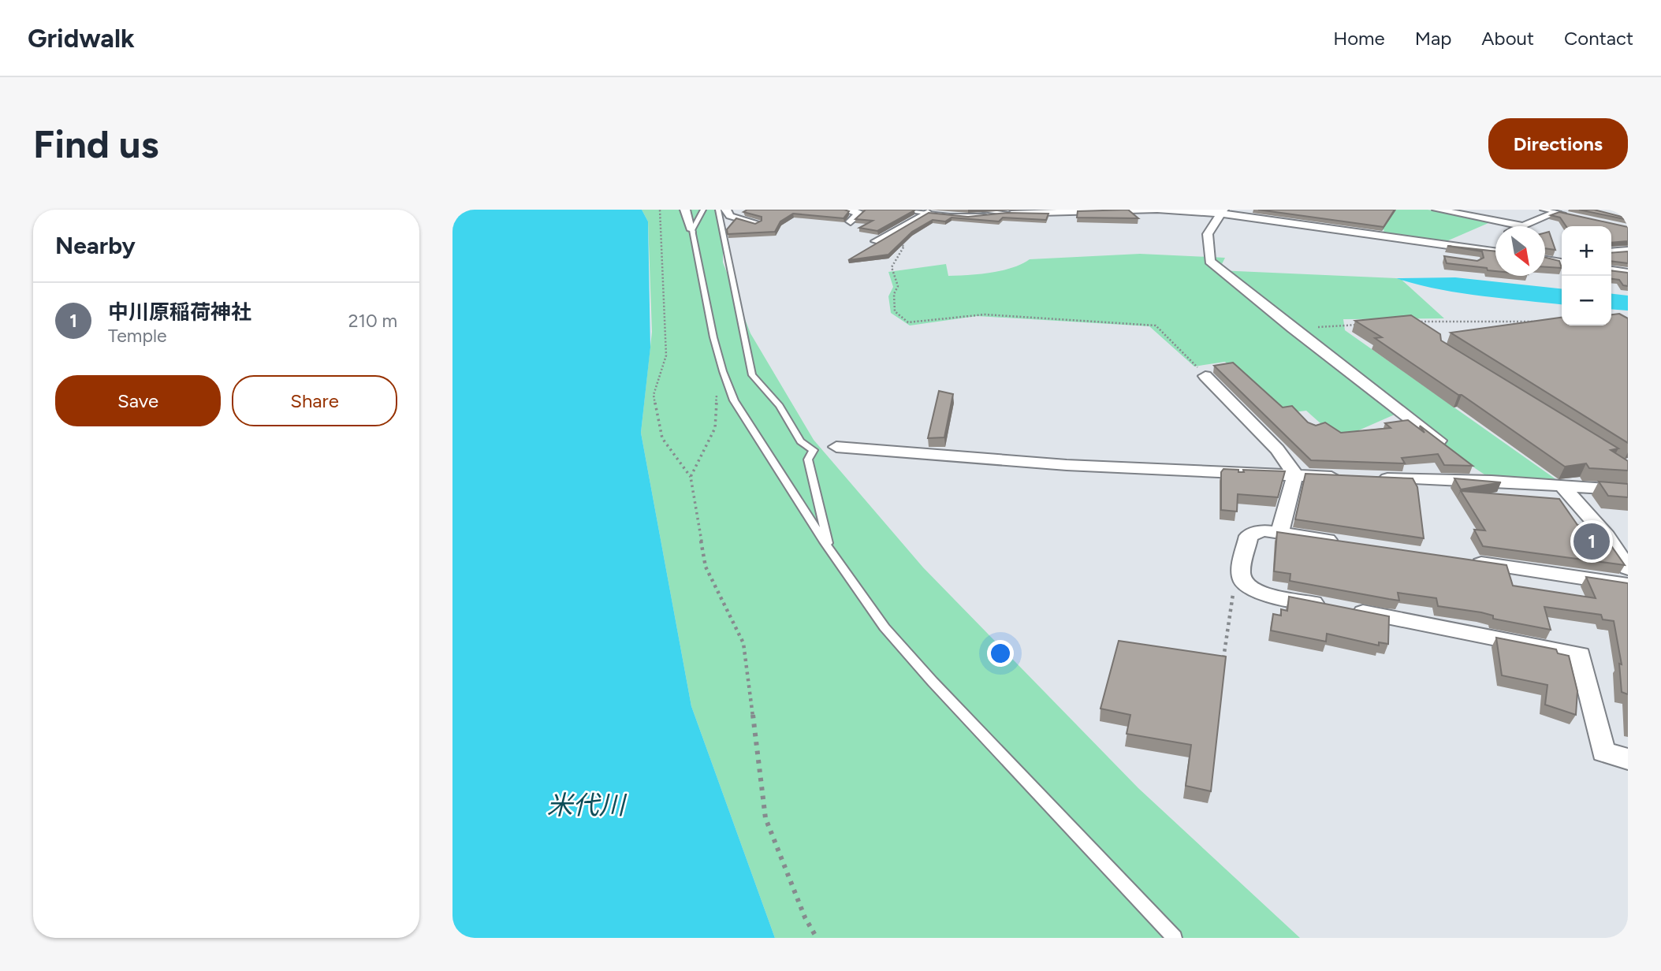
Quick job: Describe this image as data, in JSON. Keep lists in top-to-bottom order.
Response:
{
  "water": ["米代川"],
  "north": "bottom right",
  "page": {
    "header": "Gridwalk",
    "nav": [
      "Home",
      "Map",
      "About",
      "Contact"
    ],
    "buttons": [
      "Directions",
      ["Save", "Share"]
    ],
    "title": "Find us",
    "heading": "Nearby",
    "map_buttons": ["+", "−"],
    "list": [
      {
        "mark": "1",
        "name": "中川原稲荷神社",
        "note": "Temple",
        "value": "210 m"
      }
    ],
    "pins": "1"
  }
}
